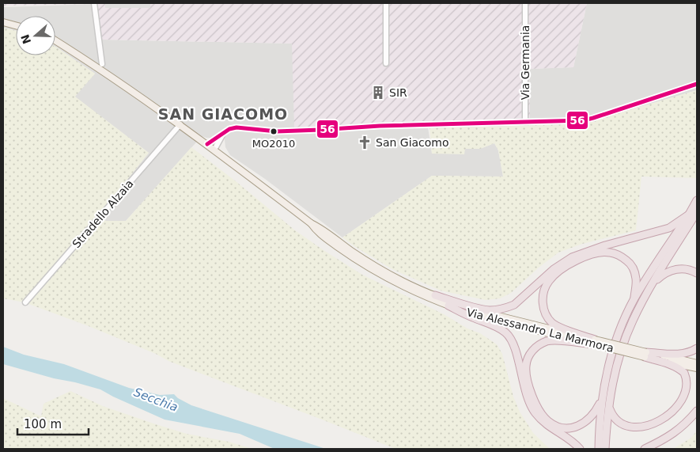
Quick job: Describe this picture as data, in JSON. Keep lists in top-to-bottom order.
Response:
{
  "streets": {
    "main road": ["Via Alessandro La Marmora"],
    "street": ["Via Germania", "Stradello Alzaia"]
  },
  "crossings": [
    ["Stradello Alzaia", "Via Alessandro La Marmora"]
  ],
  "districts": ["SAN GIACOMO"],
  "water": ["Secchia"],
  "places": {
    "building": ["SIR"],
    "other": ["MO2010"],
    "church": ["San Giacomo"]
  },
  "lines": ["transit line 56"],
  "scale_bar": "100 m",
  "north": "left"
}
